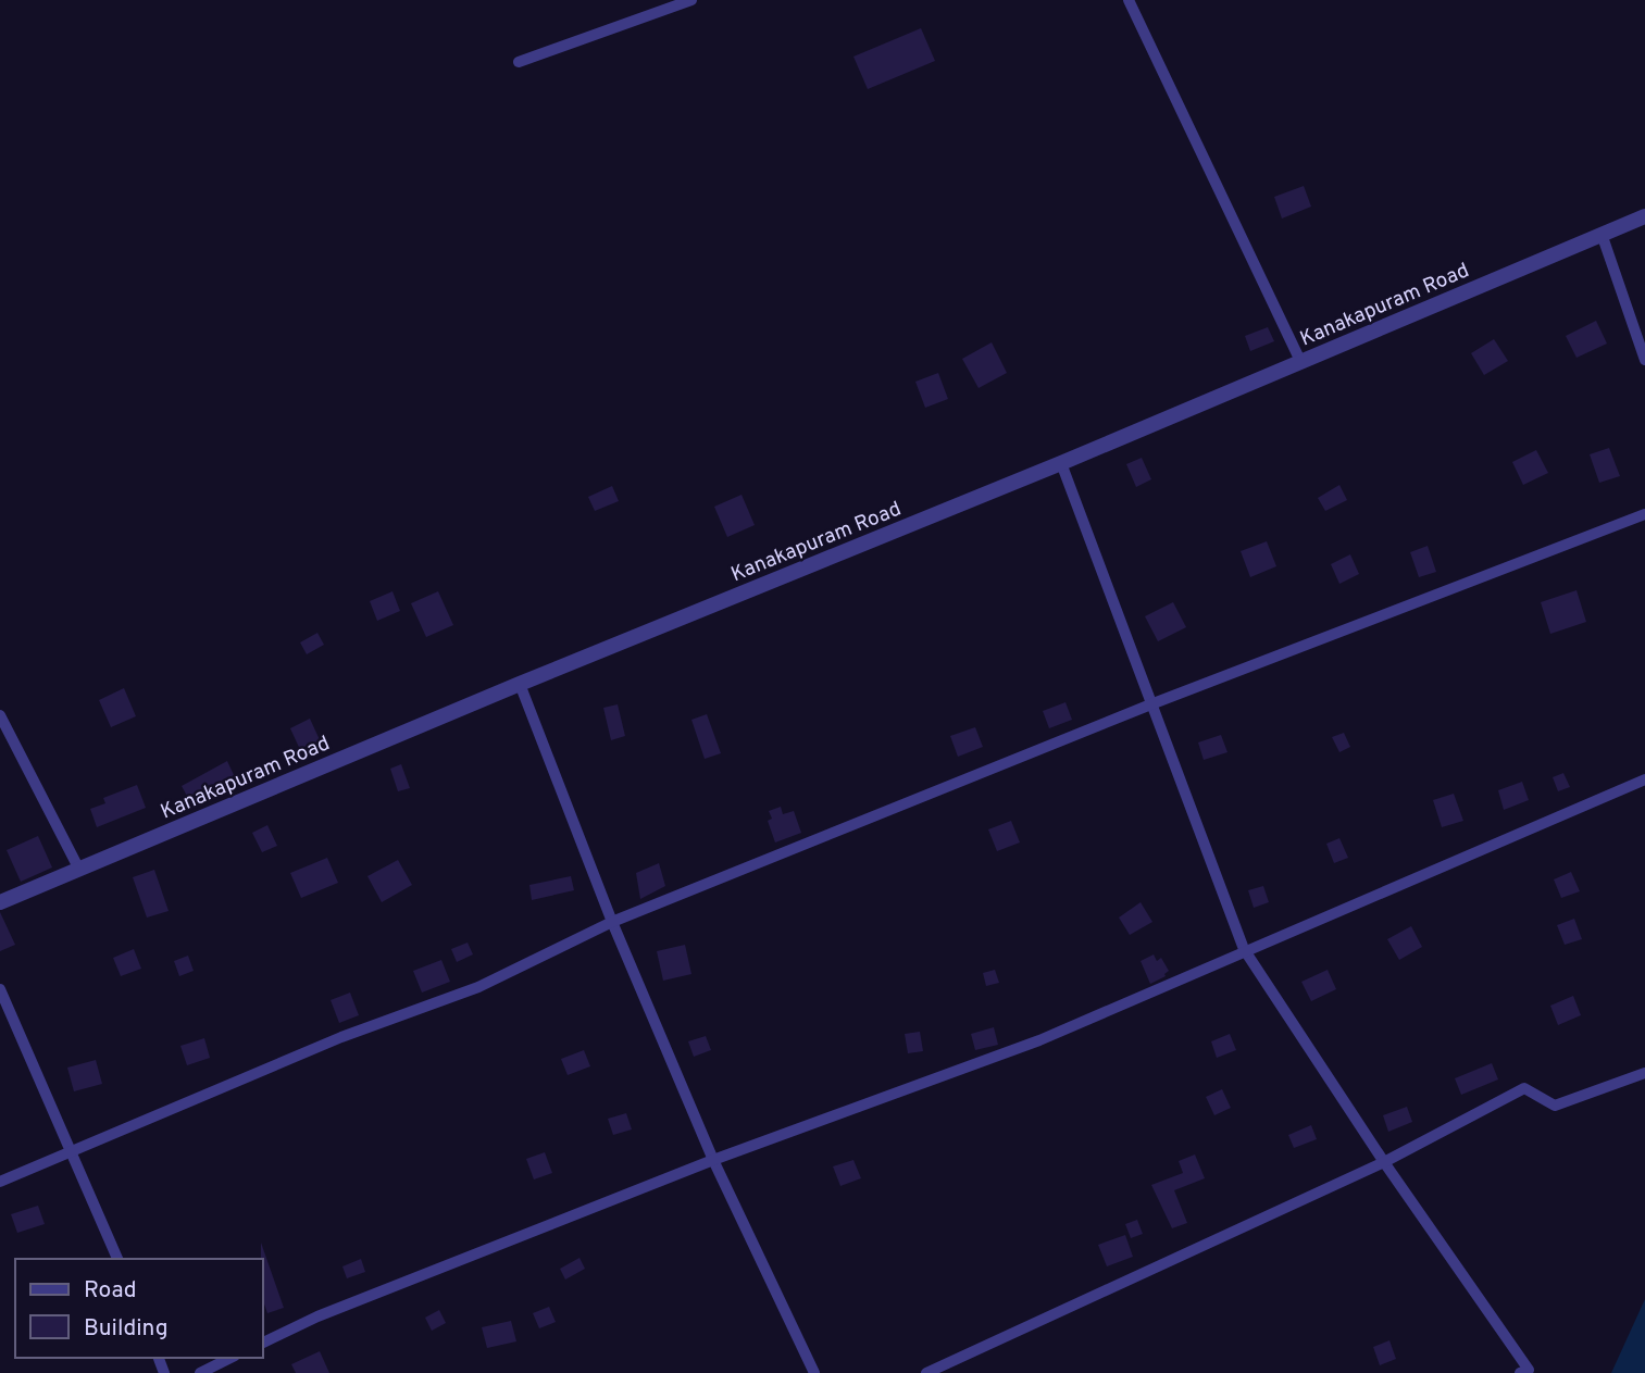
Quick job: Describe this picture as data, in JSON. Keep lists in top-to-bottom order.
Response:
{
  "streets": {
    "street": ["Kanakapuram Road"]
  },
  "legend": ["Road", "Building"]
}
